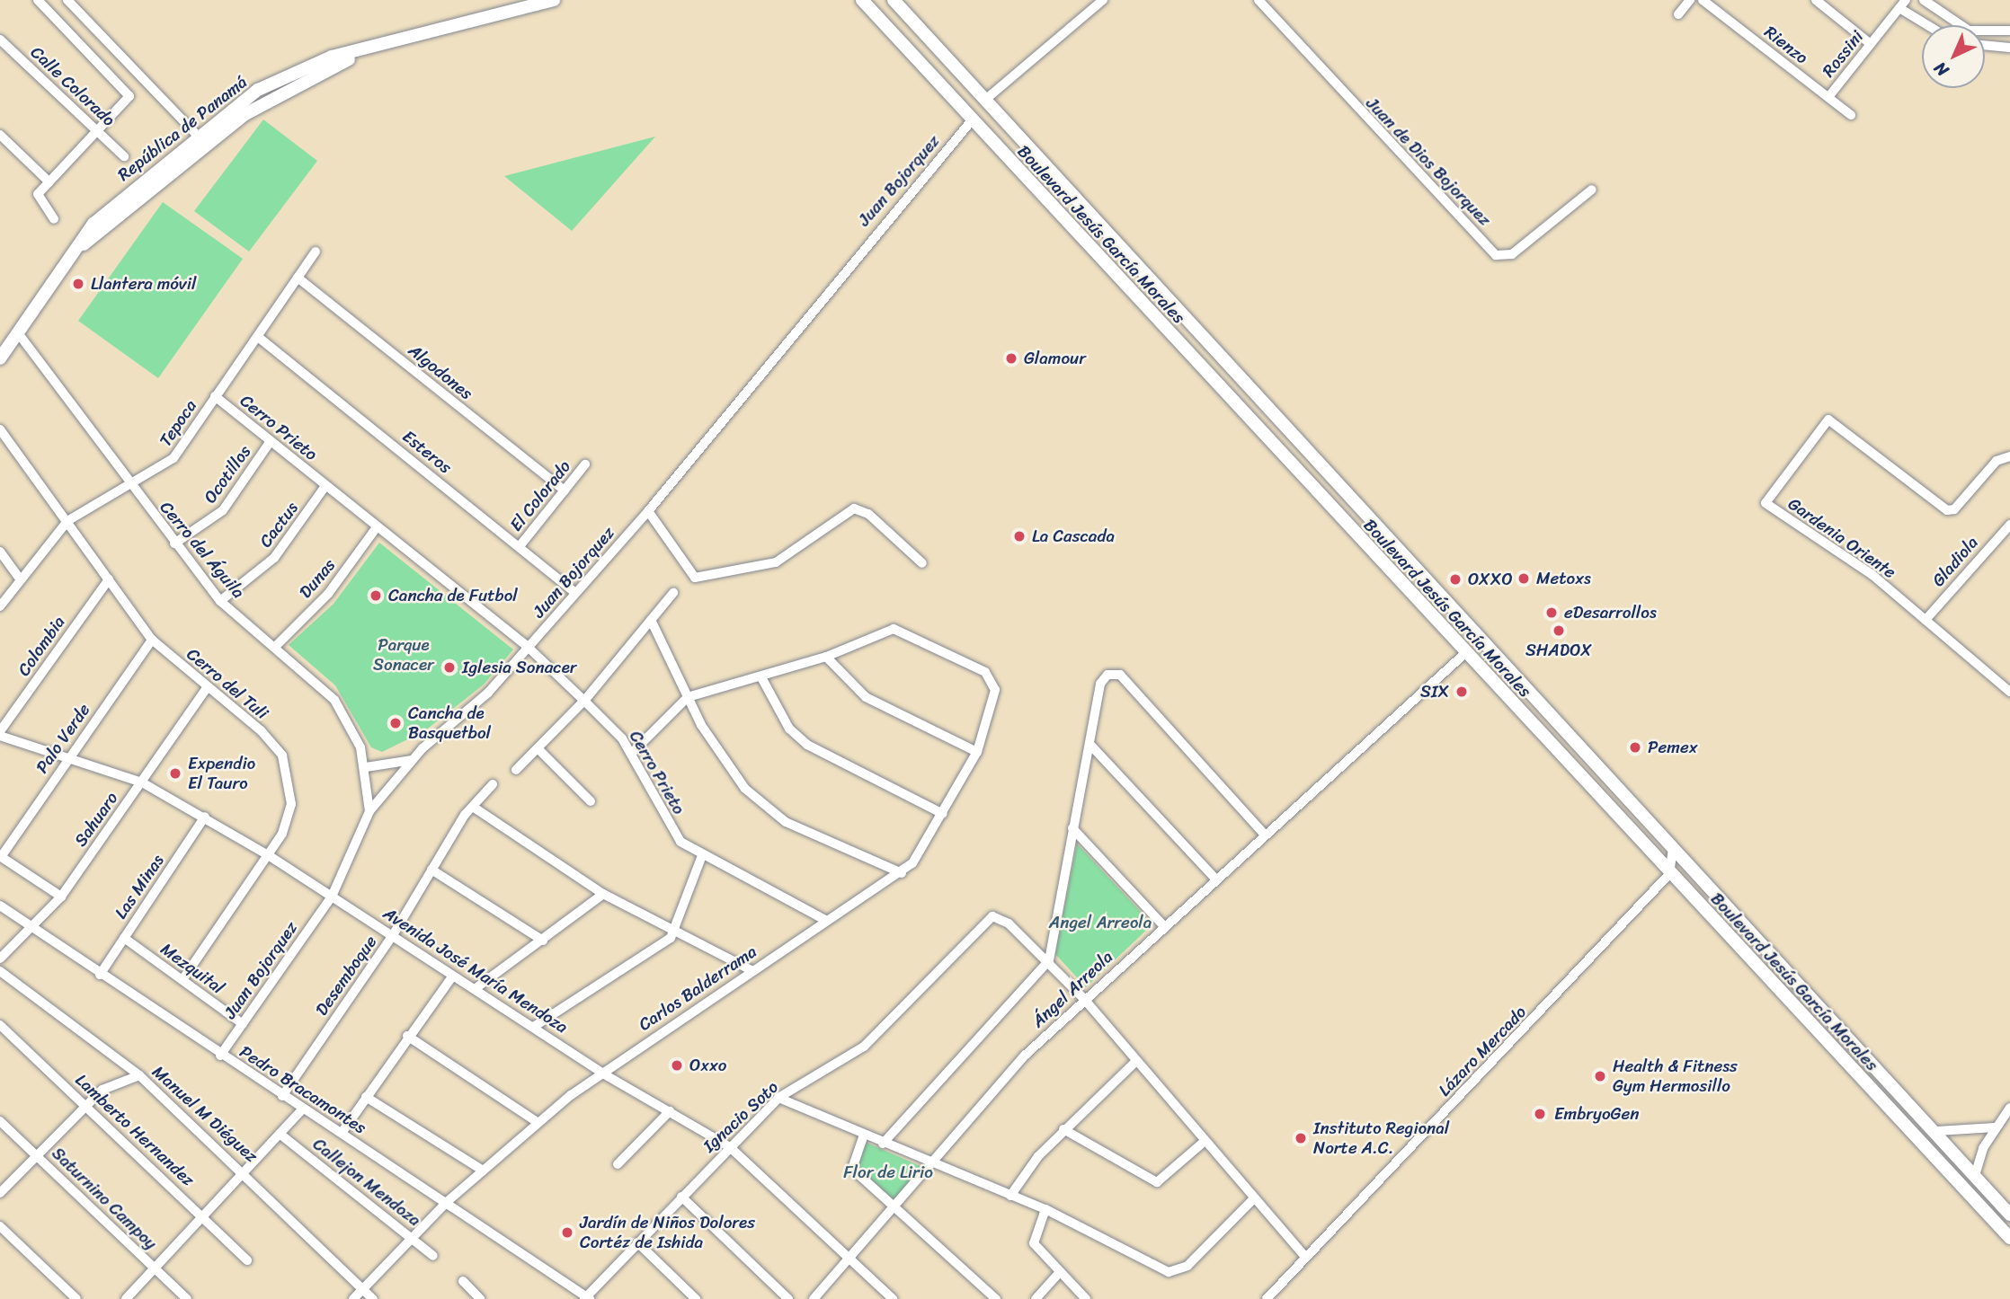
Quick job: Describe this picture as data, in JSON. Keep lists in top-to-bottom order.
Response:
{
  "streets": {
    "main road": ["República de Panamá", "Boulevard Jesús García Morales"],
    "street": [
      "Rienzo",
      "Rossini",
      "Calle Colorado",
      "Juan de Dios Bojorquez",
      "Juan Bojorquez",
      "Algodones",
      "Tepoca",
      "Cerro Prieto",
      "Esteros",
      "Ocotillos",
      "El Colorado",
      "Cactus",
      "Gardenia Oriente",
      "Cerro del Águila",
      "Gladiola",
      "Dunas",
      "Colombia",
      "Cerro del Tuli",
      "Palo Verde",
      "Sahuaro",
      "Las Minas",
      "Mezquital",
      "Avenida José María Mendoza",
      "Desemboque",
      "Carlos Balderrama",
      "Ángel Arreola",
      "Lázaro Mercado",
      "Pedro Bracamontes",
      "Manuel M Diéguez",
      "Ignacio Soto",
      "Lamberto Hernandez",
      "Callejon Mendoza",
      "Saturnino Campoy"
    ]
  },
  "crossings": [
    ["Rienzo", "Rossini"],
    ["República de Panamá", "Cerro del Águila"],
    ["Juan Bojorquez", "Boulevard Jesús García Morales"],
    ["Juan Bojorquez", "Cerro Prieto"],
    ["Juan Bojorquez", "Esteros"],
    ["Juan Bojorquez", "Cerro del Águila"],
    ["Juan Bojorquez", "Mezquital"],
    ["Juan Bojorquez", "Avenida José María Mendoza"],
    ["Juan Bojorquez", "Pedro Bracamontes"],
    ["Boulevard Jesús García Morales", "Ángel Arreola"],
    ["Boulevard Jesús García Morales", "Lázaro Mercado"],
    ["Algodones", "Tepoca"],
    ["Algodones", "El Colorado"],
    ["Tepoca", "Cerro Prieto"],
    ["Tepoca", "Esteros"],
    ["Tepoca", "Cerro del Águila"],
    ["Tepoca", "Cerro del Tuli"],
    ["Cerro Prieto", "Ocotillos"],
    ["Cerro Prieto", "Cactus"],
    ["Cerro Prieto", "Dunas"],
    ["Cerro Prieto", "Carlos Balderrama"],
    ["Esteros", "El Colorado"],
    ["Ocotillos", "Cerro del Águila"],
    ["Cactus", "Cerro del Águila"],
    ["Gardenia Oriente", "Gladiola"],
    ["Cerro del Águila", "Dunas"],
    ["Colombia", "Cerro del Tuli"],
    ["Colombia", "Avenida José María Mendoza"],
    ["Cerro del Tuli", "Palo Verde"],
    ["Cerro del Tuli", "Sahuaro"],
    ["Cerro del Tuli", "Mezquital"],
    ["Cerro del Tuli", "Avenida José María Mendoza"],
    ["Palo Verde", "Avenida José María Mendoza"],
    ["Sahuaro", "Avenida José María Mendoza"],
    ["Sahuaro", "Pedro Bracamontes"],
    ["Las Minas", "Mezquital"],
    ["Las Minas", "Avenida José María Mendoza"],
    ["Las Minas", "Pedro Bracamontes"],
    ["Avenida José María Mendoza", "Desemboque"],
    ["Avenida José María Mendoza", "Carlos Balderrama"],
    ["Avenida José María Mendoza", "Ángel Arreola"],
    ["Avenida José María Mendoza", "Ignacio Soto"],
    ["Desemboque", "Pedro Bracamontes"],
    ["Carlos Balderrama", "Pedro Bracamontes"],
    ["Carlos Balderrama", "Manuel M Diéguez"],
    ["Carlos Balderrama", "Callejon Mendoza"],
    ["Pedro Bracamontes", "Ignacio Soto"]
  ],
  "parks": ["Parque Sonacer", "Angel Arreola", "Flor de Lirio"],
  "places": [
    "Llantera móvil",
    "Glamour",
    "La Cascada",
    "Metoxs",
    "OXXO",
    "Cancha de Futbol",
    "eDesarrollos",
    "SHADOX",
    "Iglesia Sonacer",
    "SIX",
    "Cancha de Basquetbol",
    "Pemex",
    "Expendio El Tauro",
    "Oxxo",
    "Health & Fitness Gym Hermosillo",
    "EmbryoGen",
    "Instituto Regional Norte A.C.",
    "Jardín de Niños Dolores Cortéz de Ishida"
  ],
  "north": "bottom left"
}
